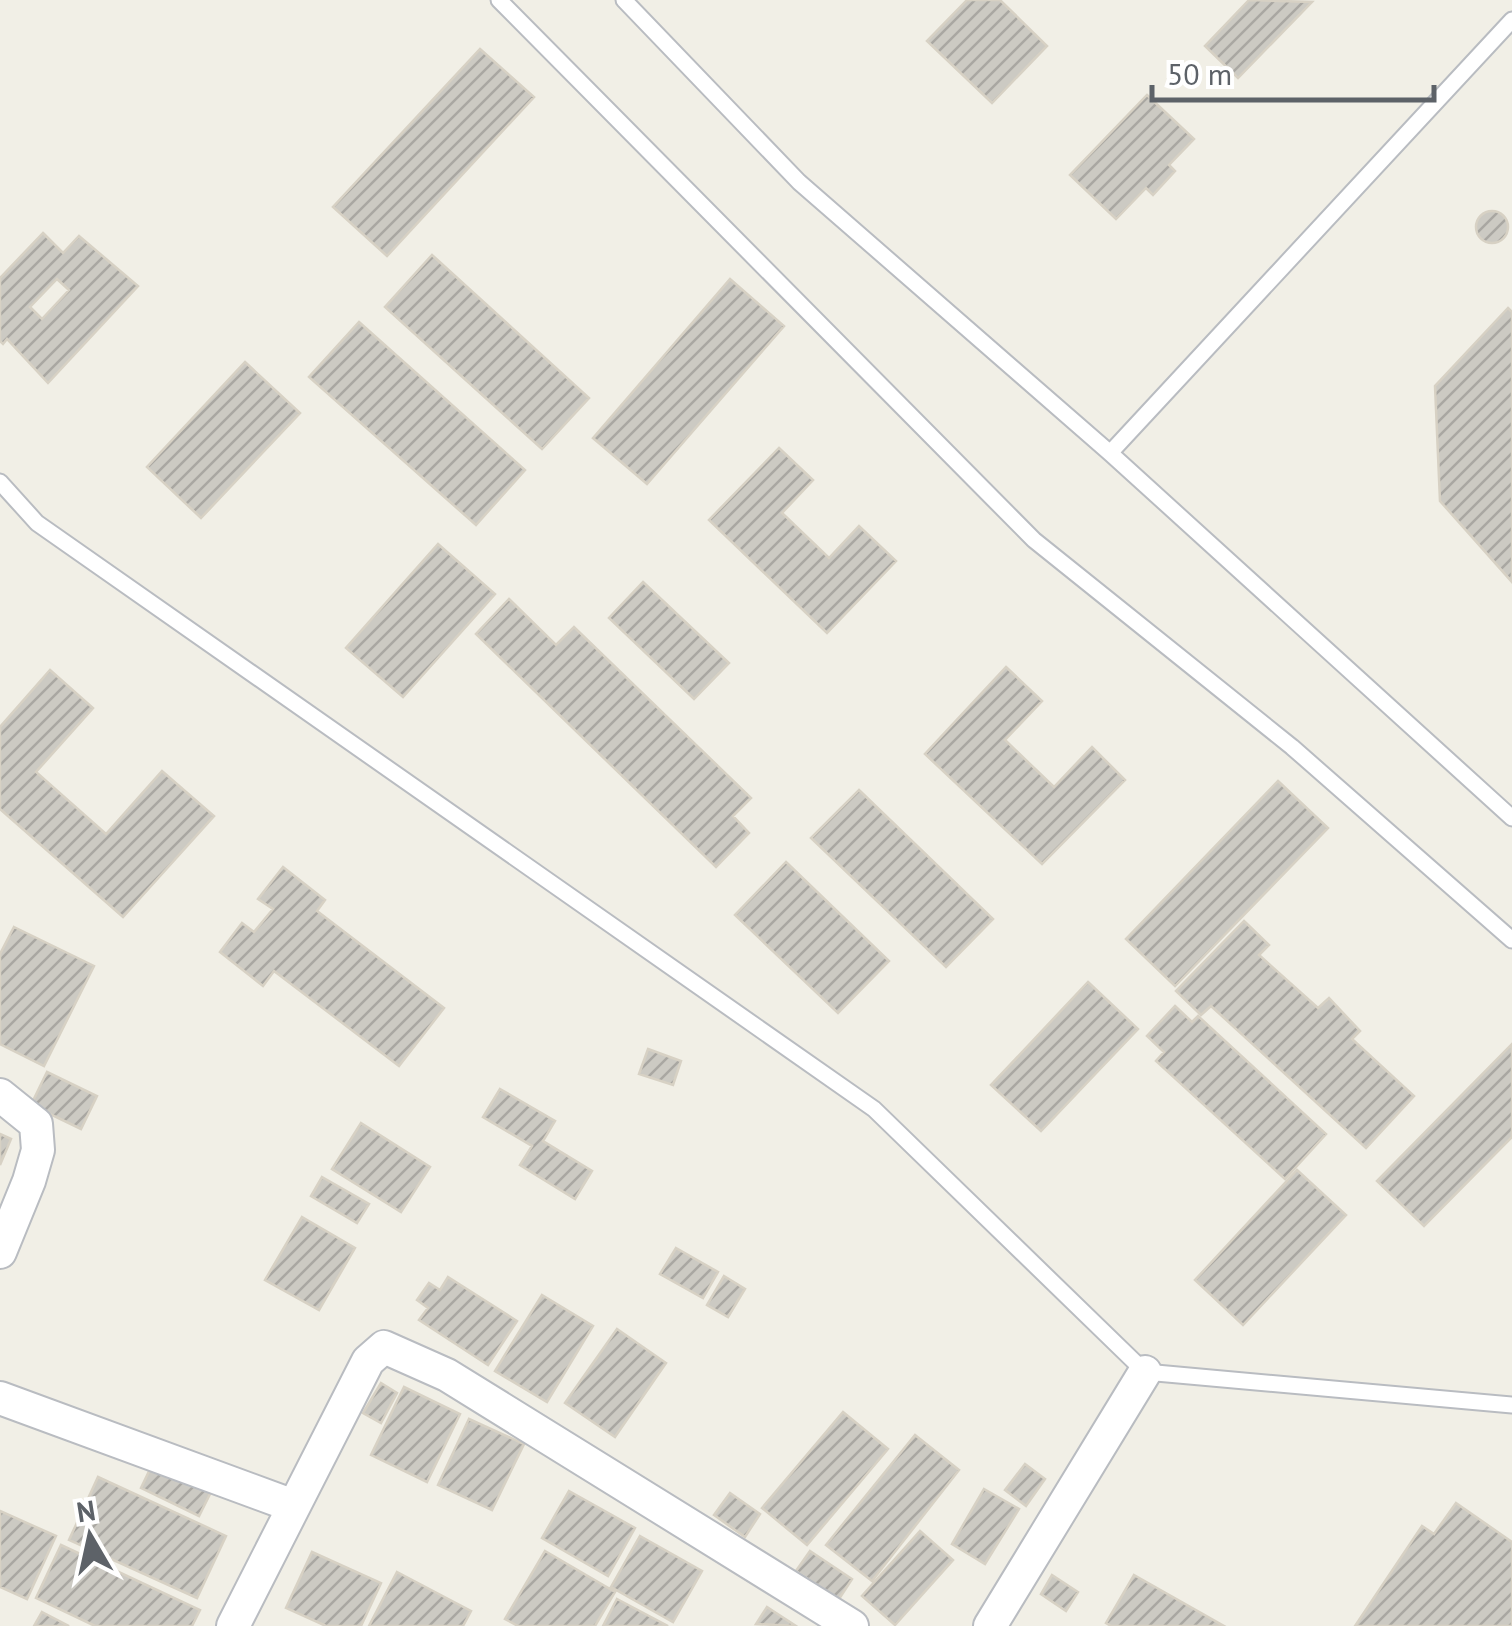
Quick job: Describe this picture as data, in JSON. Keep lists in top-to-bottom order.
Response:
{
  "scale_bar": "50 m",
  "north": "top"
}
